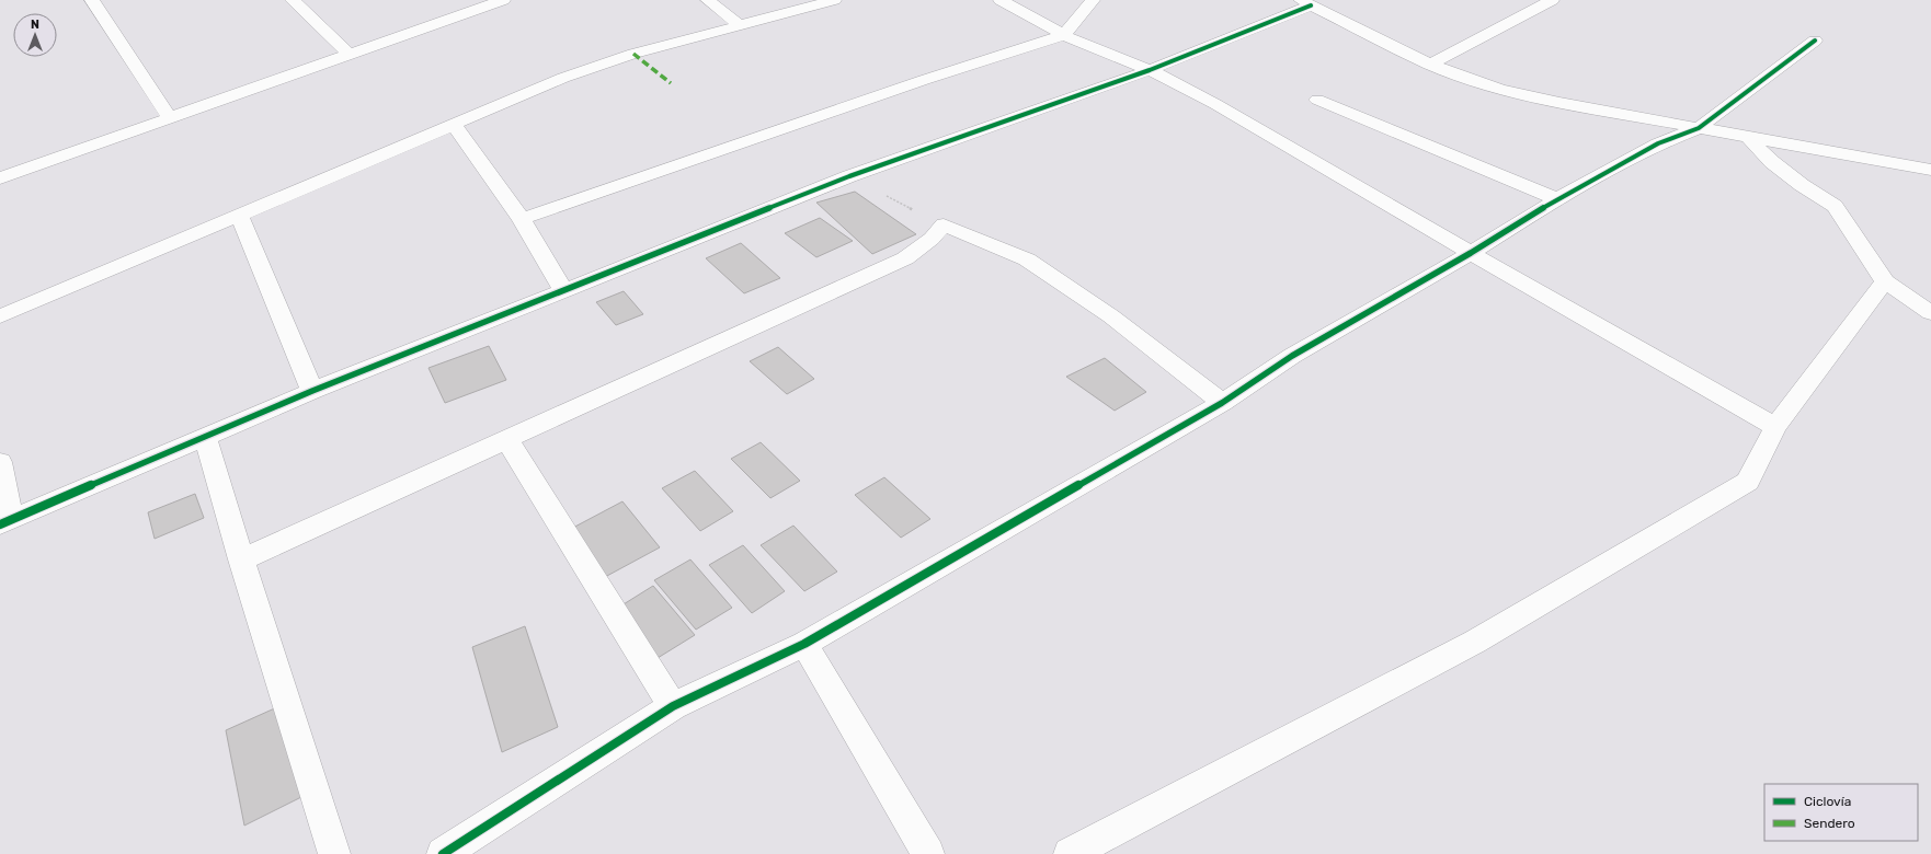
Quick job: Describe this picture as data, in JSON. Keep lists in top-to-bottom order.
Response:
{
  "legend": ["Ciclovía", "Sendero"],
  "north": "top"
}
